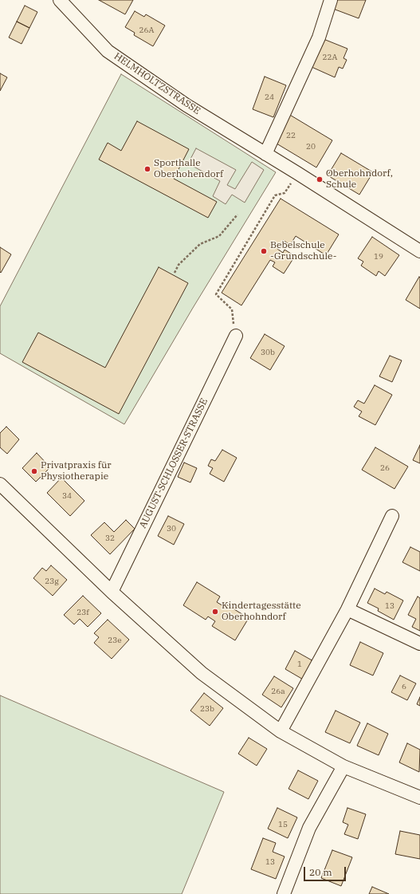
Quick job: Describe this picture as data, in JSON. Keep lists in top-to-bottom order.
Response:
{
  "streets": {
    "street": ["HELMHOLTZSTRASSE", "AUGUST-SCHLOSSER-STRASSE"]
  },
  "places": [
    "Sporthalle Oberhohendorf",
    "Oberhohndorf, Schule",
    "Bebelschule -Grundschule-",
    "Privatpraxis für Physiotherapie",
    "Kindertagesstätte Oberhohndorf"
  ],
  "house_numbers": [
    "26A",
    "22A",
    "24",
    "22",
    "20",
    "19",
    "30b",
    "26",
    "34",
    "30",
    "32",
    "23g",
    "13",
    "23f",
    "23e",
    "1",
    "6",
    "26a",
    "23b",
    "15",
    "13"
  ],
  "scale_bar": "20 m"
}
